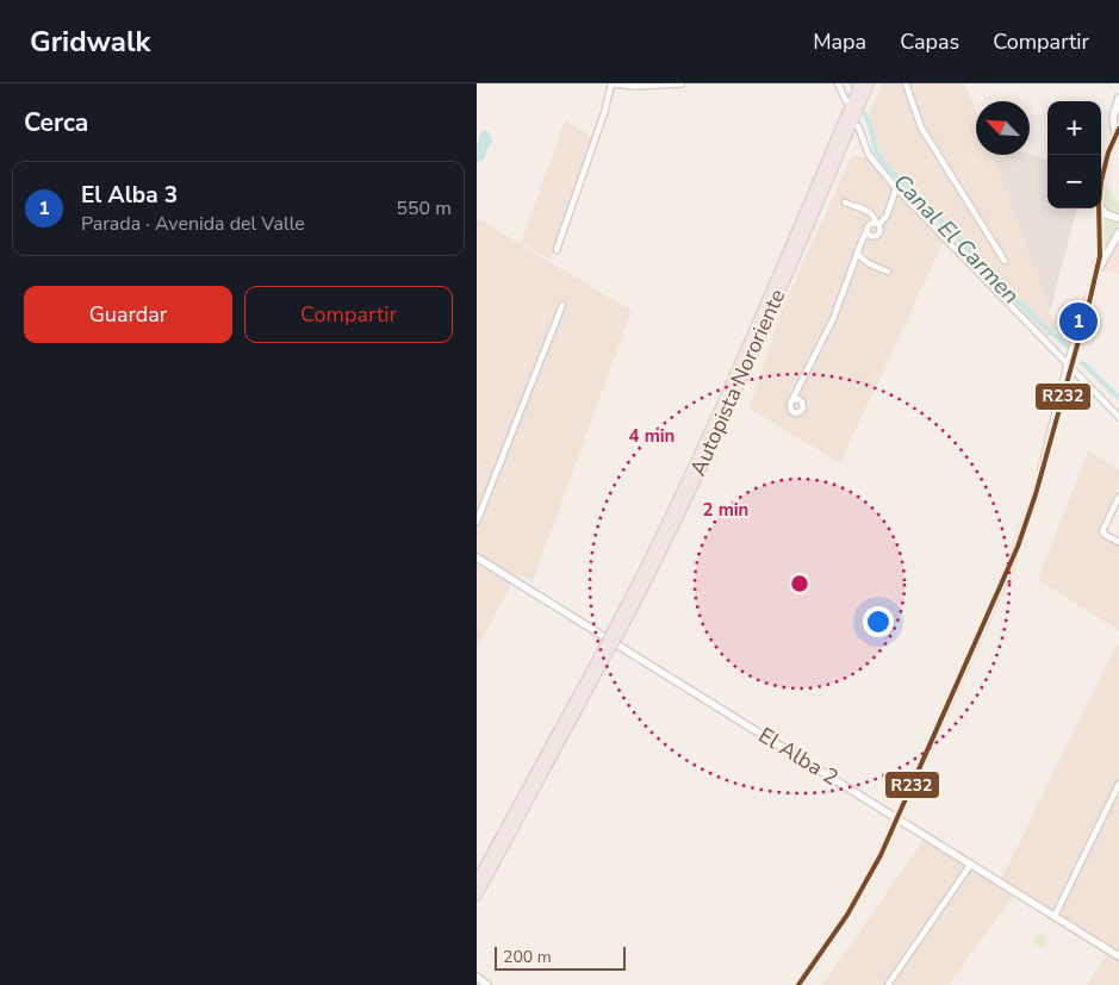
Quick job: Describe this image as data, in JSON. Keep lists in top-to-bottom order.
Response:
{
  "streets": {
    "highway": ["Autopista Nororiente"],
    "street": ["El Alba 2"]
  },
  "water": ["Canal El Carmen"],
  "lines": ["transit line R232"],
  "scale_bar": "200 m",
  "north": "top left",
  "page": {
    "header": "Gridwalk",
    "nav": ["Mapa", "Capas", "Compartir"],
    "heading": "Cerca",
    "map_buttons": ["+", "−"],
    "list": [
      {
        "mark": "1",
        "name": "El Alba 3",
        "note": "Parada · Avenida del Valle",
        "value": "550 m"
      }
    ],
    "buttons": ["Guardar", "Compartir"],
    "pins": "1",
    "scale": "200 m"
  },
  "rings": ["4 min", "2 min"]
}
